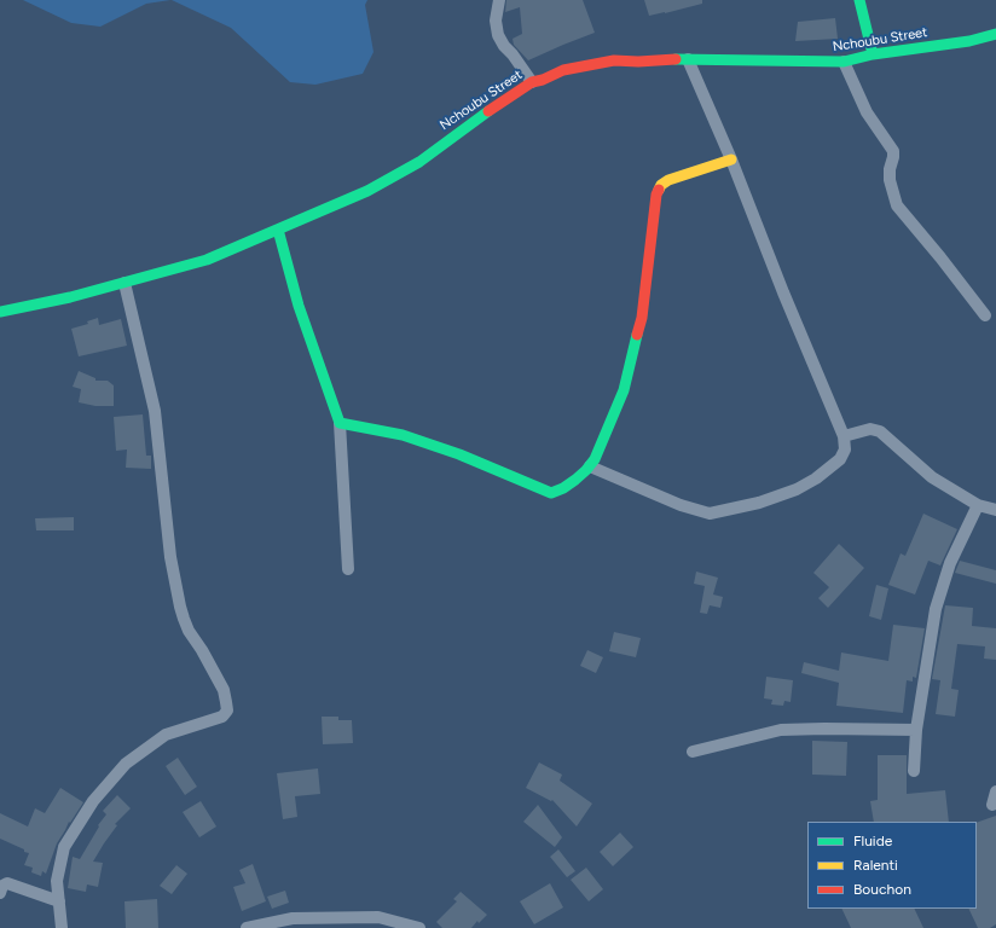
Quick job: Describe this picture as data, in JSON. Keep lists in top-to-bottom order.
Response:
{
  "streets": {
    "street": ["Nchoubu Street"]
  },
  "legend": ["Fluide", "Ralenti", "Bouchon"]
}
